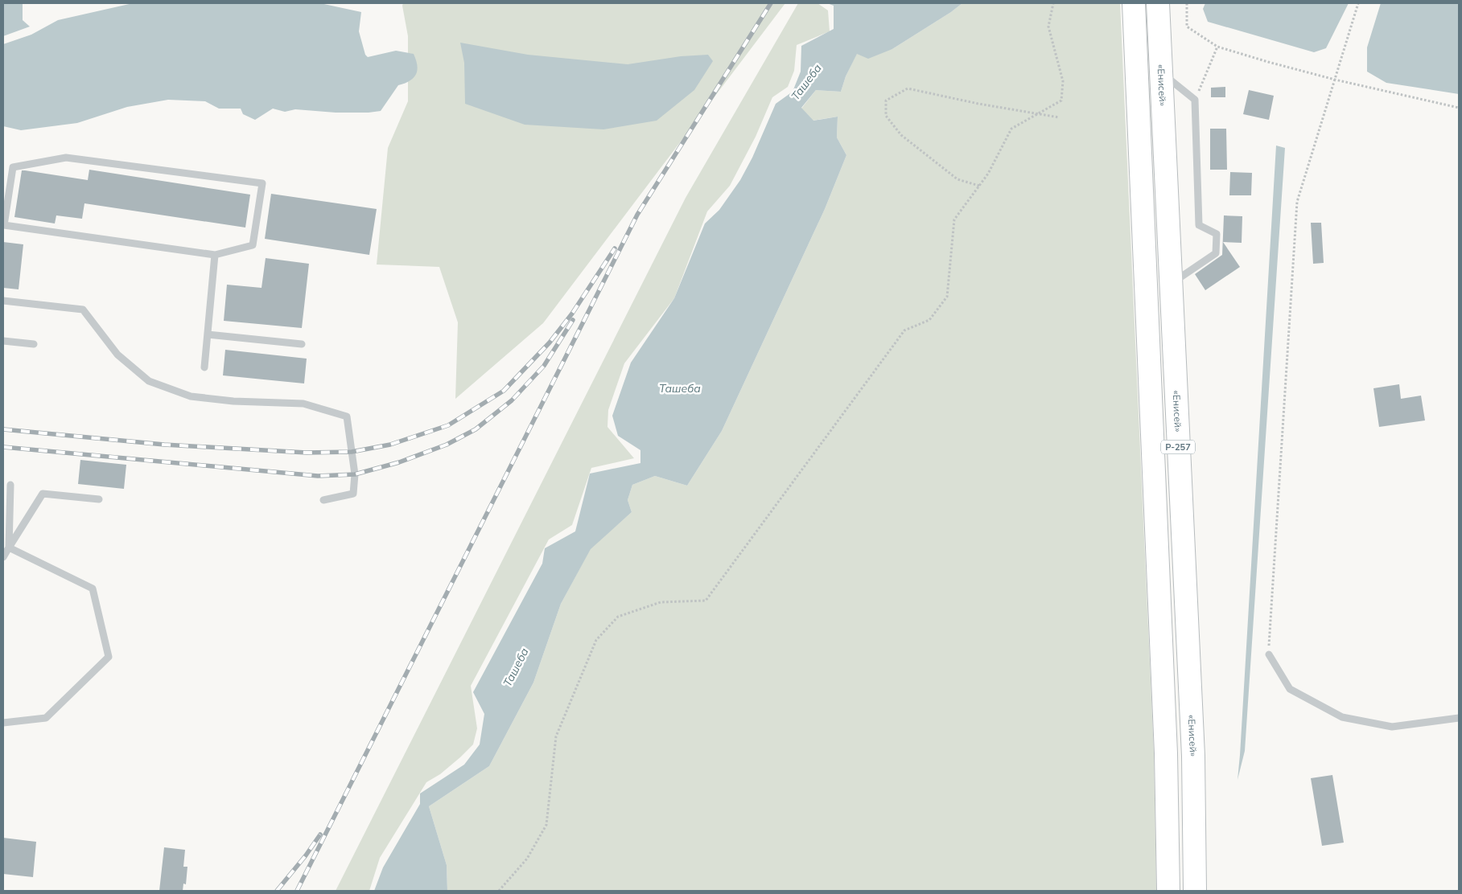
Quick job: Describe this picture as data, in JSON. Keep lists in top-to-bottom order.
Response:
{
  "streets": {
    "highway": ["«Енисей»", "Р-257"]
  },
  "water": ["Ташеба"]
}
